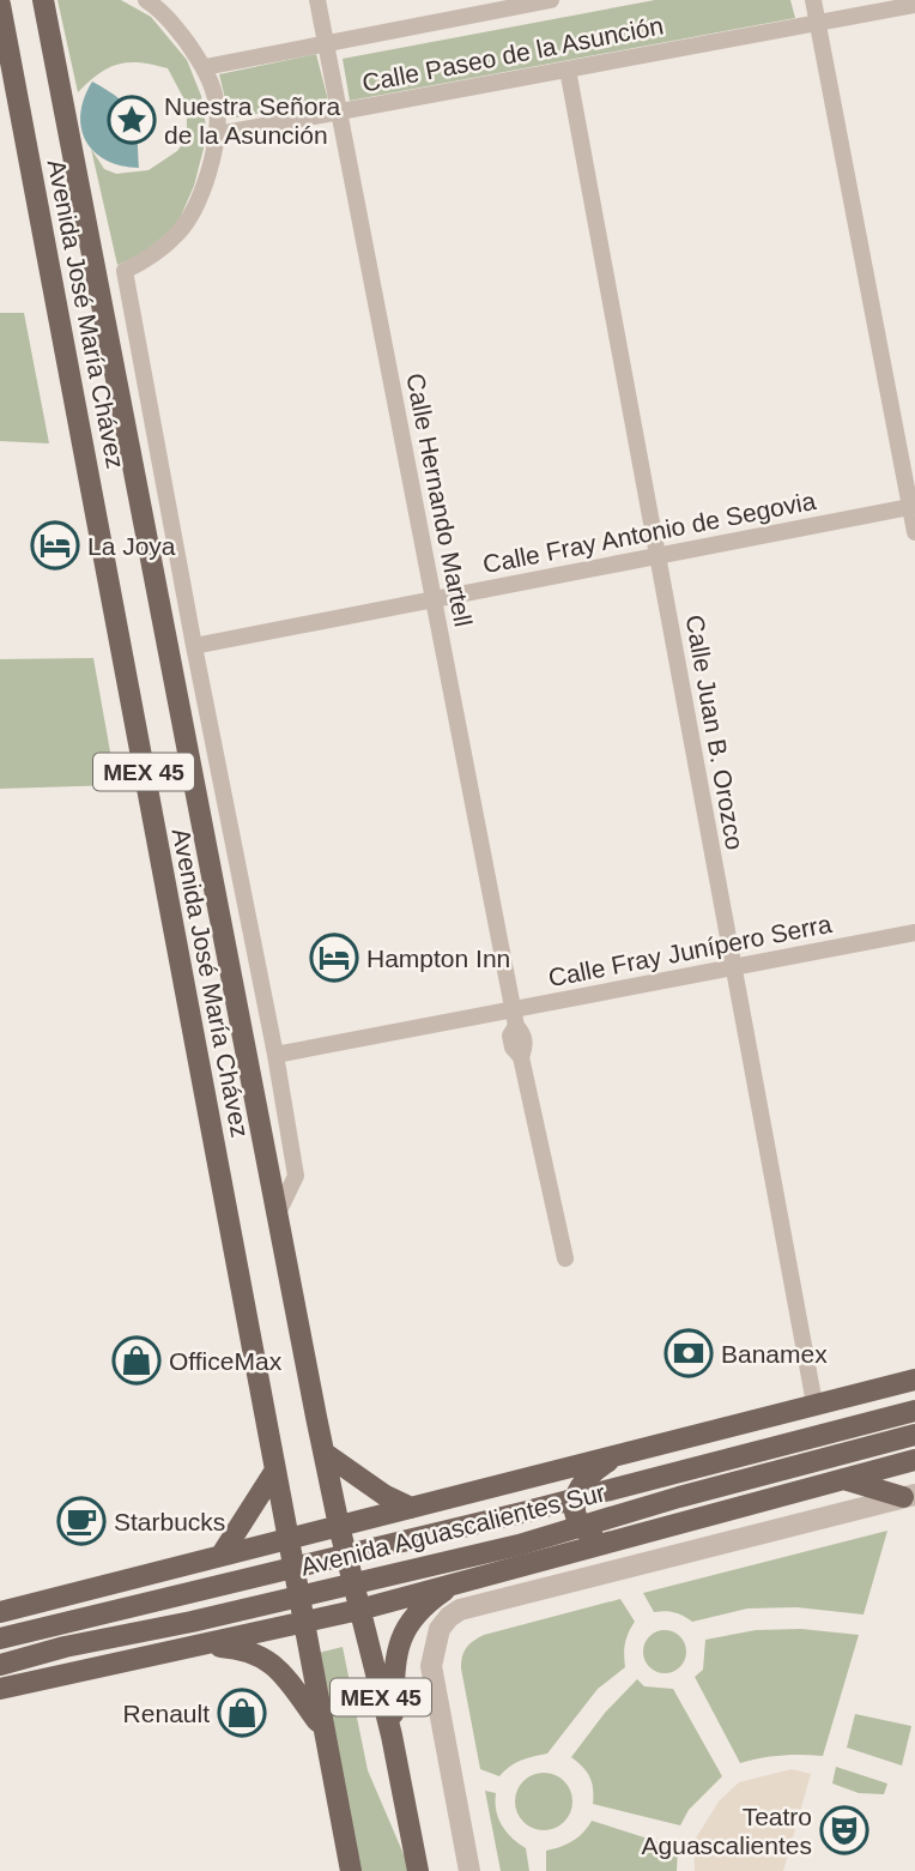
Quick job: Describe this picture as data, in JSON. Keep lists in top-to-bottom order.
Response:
{
  "streets": {
    "main road": ["Avenida José María Chávez", "MEX 45", "Avenida Aguascalientes Sur"],
    "street": [
      "Calle Paseo de la Asunción",
      "Calle Hernando Martell",
      "Calle Fray Antonio de Segovia",
      "Calle Juan B. Orozco",
      "Calle Fray Junípero Serra"
    ]
  },
  "crossings": [
    ["Calle Paseo de la Asunción", "Avenida José María Chávez"],
    ["Calle Paseo de la Asunción", "Calle Hernando Martell"],
    ["Calle Paseo de la Asunción", "Calle Juan B. Orozco"],
    ["Avenida José María Chávez", "Calle Fray Antonio de Segovia"],
    ["Avenida José María Chávez", "Calle Fray Junípero Serra"],
    ["Avenida José María Chávez", "Avenida Aguascalientes Sur"],
    ["Calle Hernando Martell", "Calle Fray Antonio de Segovia"],
    ["Calle Hernando Martell", "Calle Fray Junípero Serra"],
    ["Calle Fray Antonio de Segovia", "Calle Juan B. Orozco"],
    ["Calle Juan B. Orozco", "Calle Fray Junípero Serra"],
    ["Calle Juan B. Orozco", "Avenida Aguascalientes Sur"]
  ],
  "places": {
    "place": ["Nuestra Señora de la Asunción"],
    "hotel": ["La Joya", "Hampton Inn"],
    "bank": ["Banamex"],
    "shop": ["OfficeMax", "Renault"],
    "cafe": ["Starbucks"],
    "theatre": ["Teatro Aguascalientes"]
  }
}
